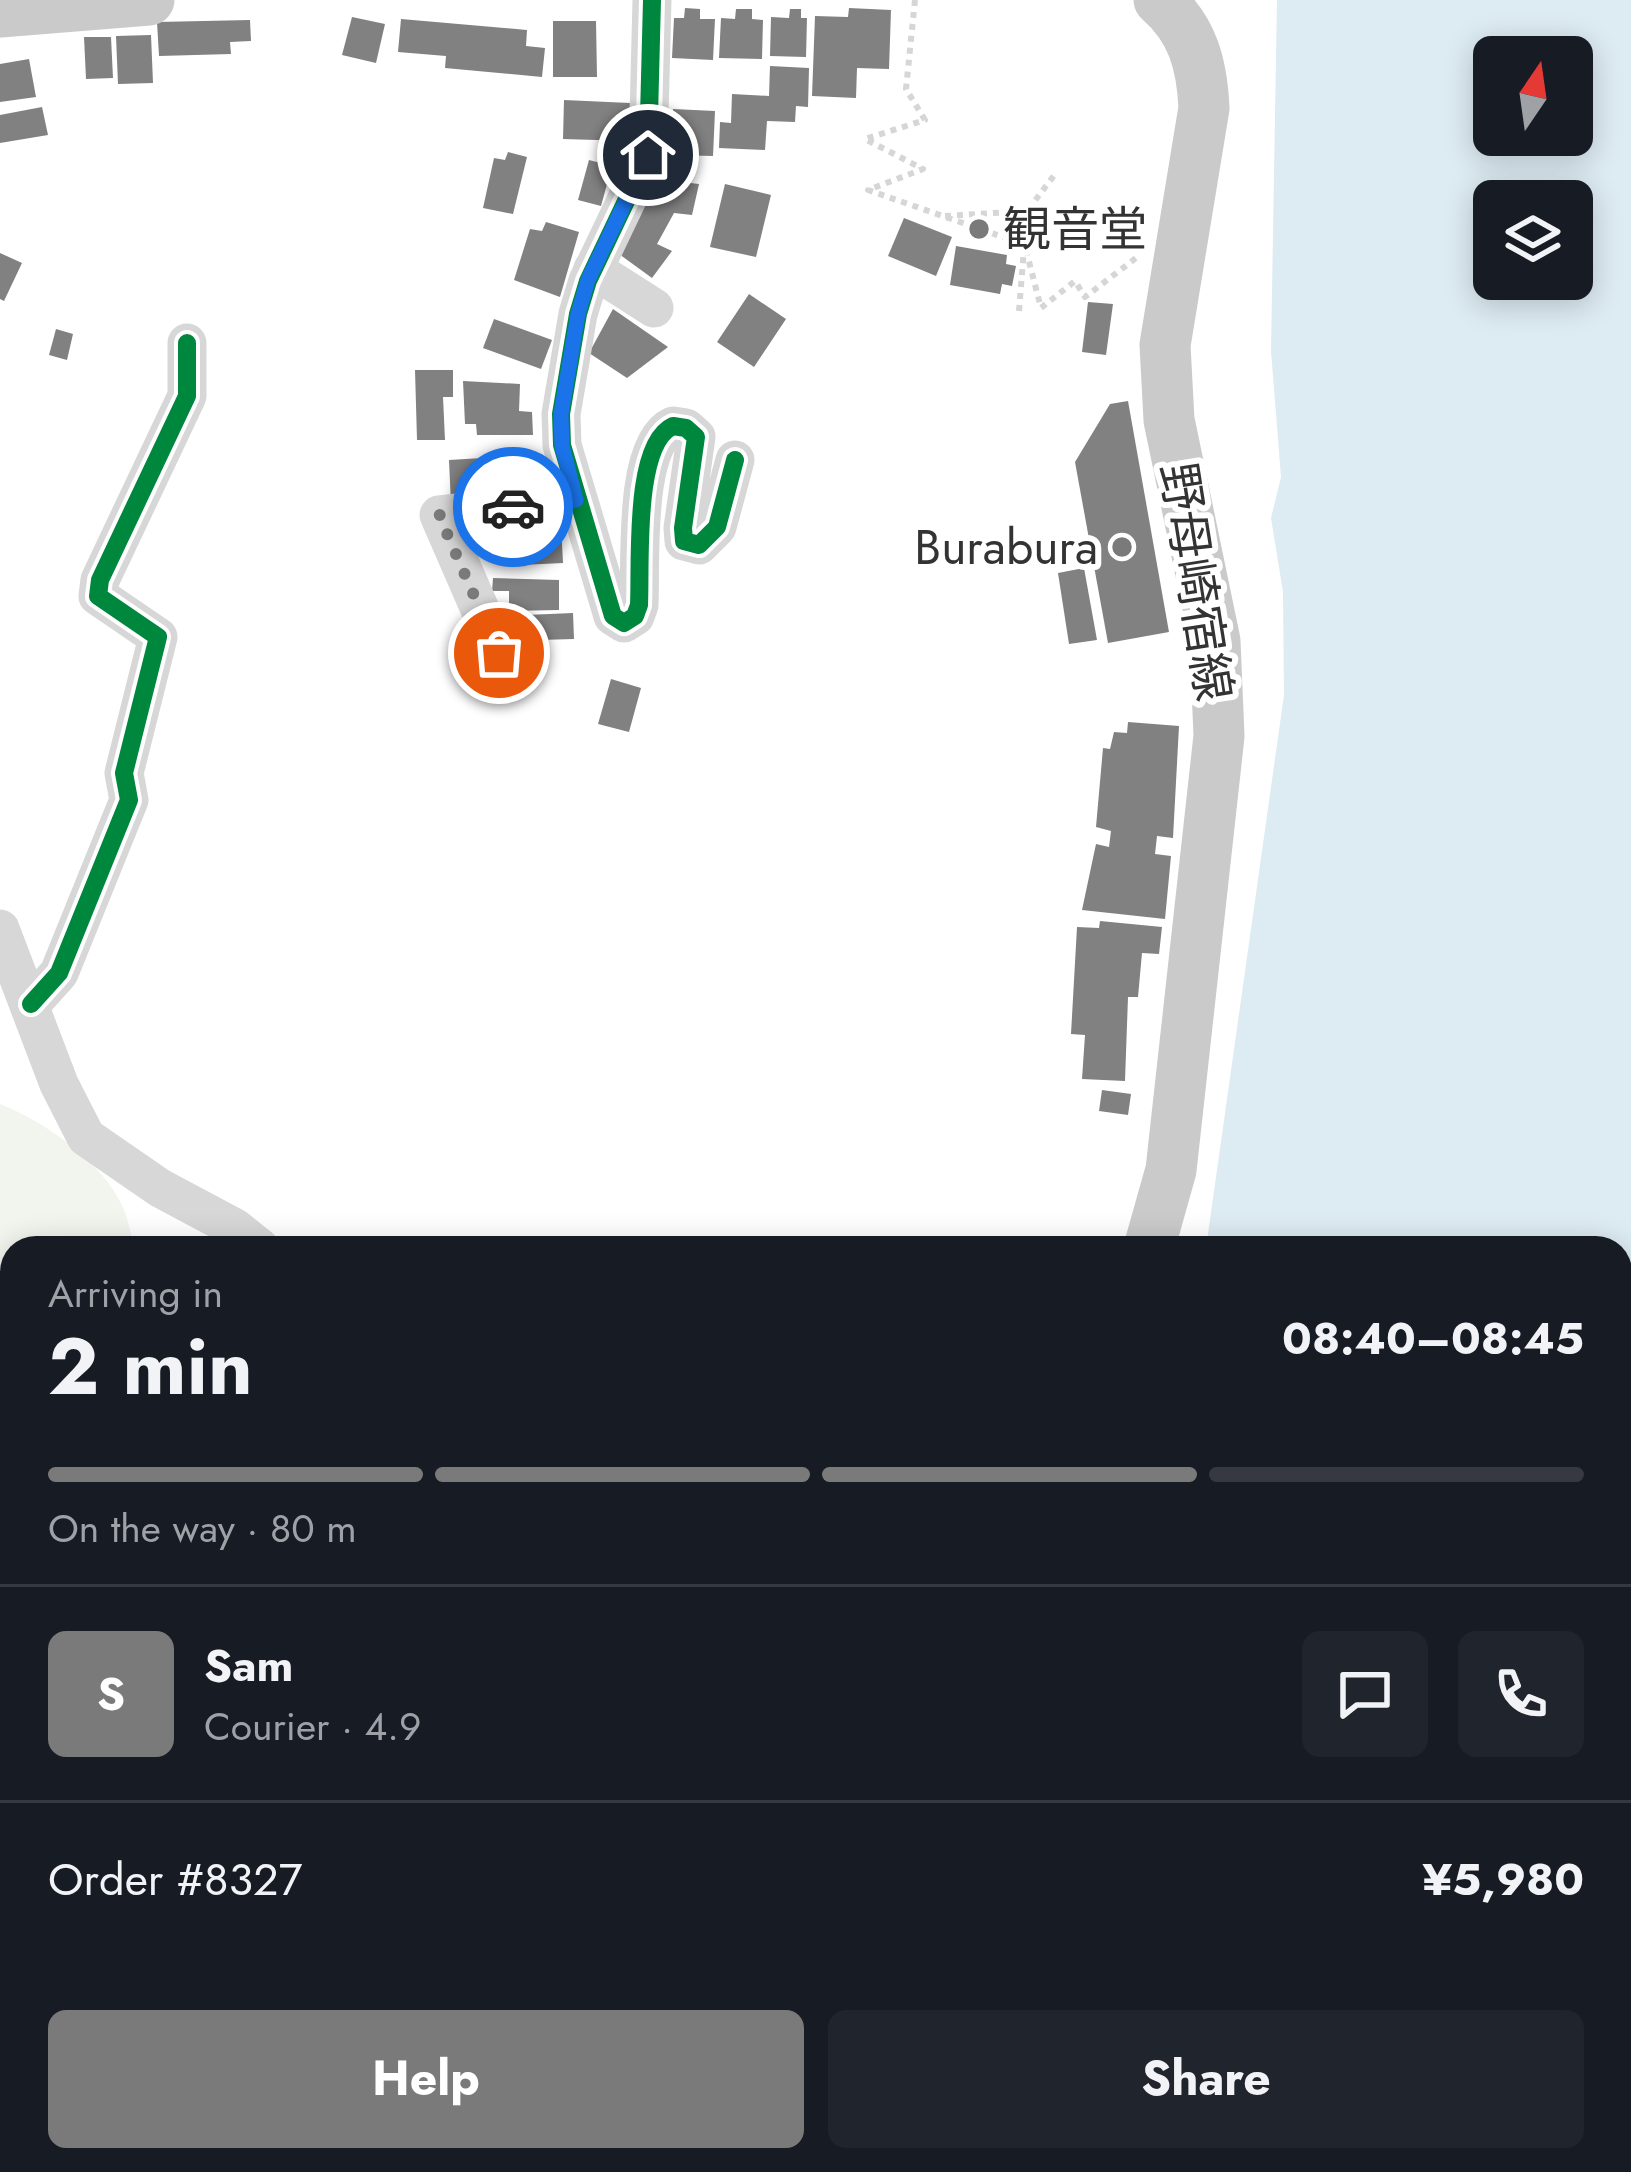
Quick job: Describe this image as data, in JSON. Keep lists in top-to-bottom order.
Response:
{
  "streets": {
    "main road": ["野母崎宿線"]
  },
  "places": ["観音堂", "Burabura"],
  "north": "top",
  "page": {
    "heading": ["2 min", "Arriving in", "08:40–08:45"],
    "panel": [
      "Sam",
      "Courier · 4.9",
      "Order #8327",
      "¥5,980"
    ],
    "bar": "On the way · 80 m",
    "round": "S",
    "buttons": ["Help", "Share"]
  }
}
